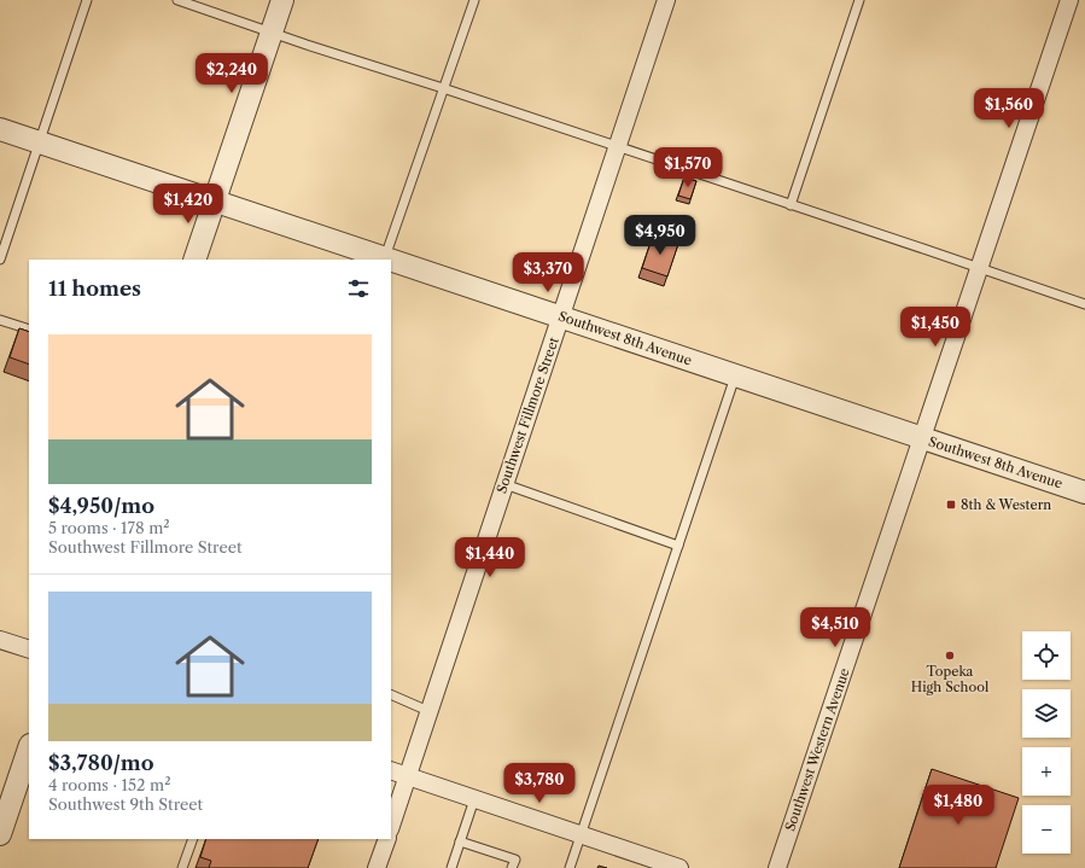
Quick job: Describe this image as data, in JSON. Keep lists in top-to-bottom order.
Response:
{
  "streets": {
    "street": ["Southwest 8th Avenue", "Southwest Fillmore Street", "Southwest Western Avenue"]
  },
  "crossings": [
    ["Southwest 8th Avenue", "Southwest Fillmore Street"],
    ["Southwest 8th Avenue", "Southwest Western Avenue"]
  ],
  "places": {
    "transit": ["8th & Western"],
    "other": ["Topeka High School"]
  },
  "page": {
    "price": [
      "$2,240",
      "$1,560",
      "$1,570",
      "$1,420",
      "$4,950",
      "$3,370",
      "$1,450",
      "$1,440",
      "$4,510",
      "$3,780",
      "$1,480"
    ],
    "heading": "11 homes",
    "list": [
      {
        "name": "$4,950/mo",
        "note": "5 rooms · 178 m² · Southwest Fillmore Street"
      },
      {
        "name": "$3,780/mo",
        "note": "4 rooms · 152 m² · Southwest 9th Street"
      }
    ],
    "map_buttons": ["+", "−"]
  }
}
